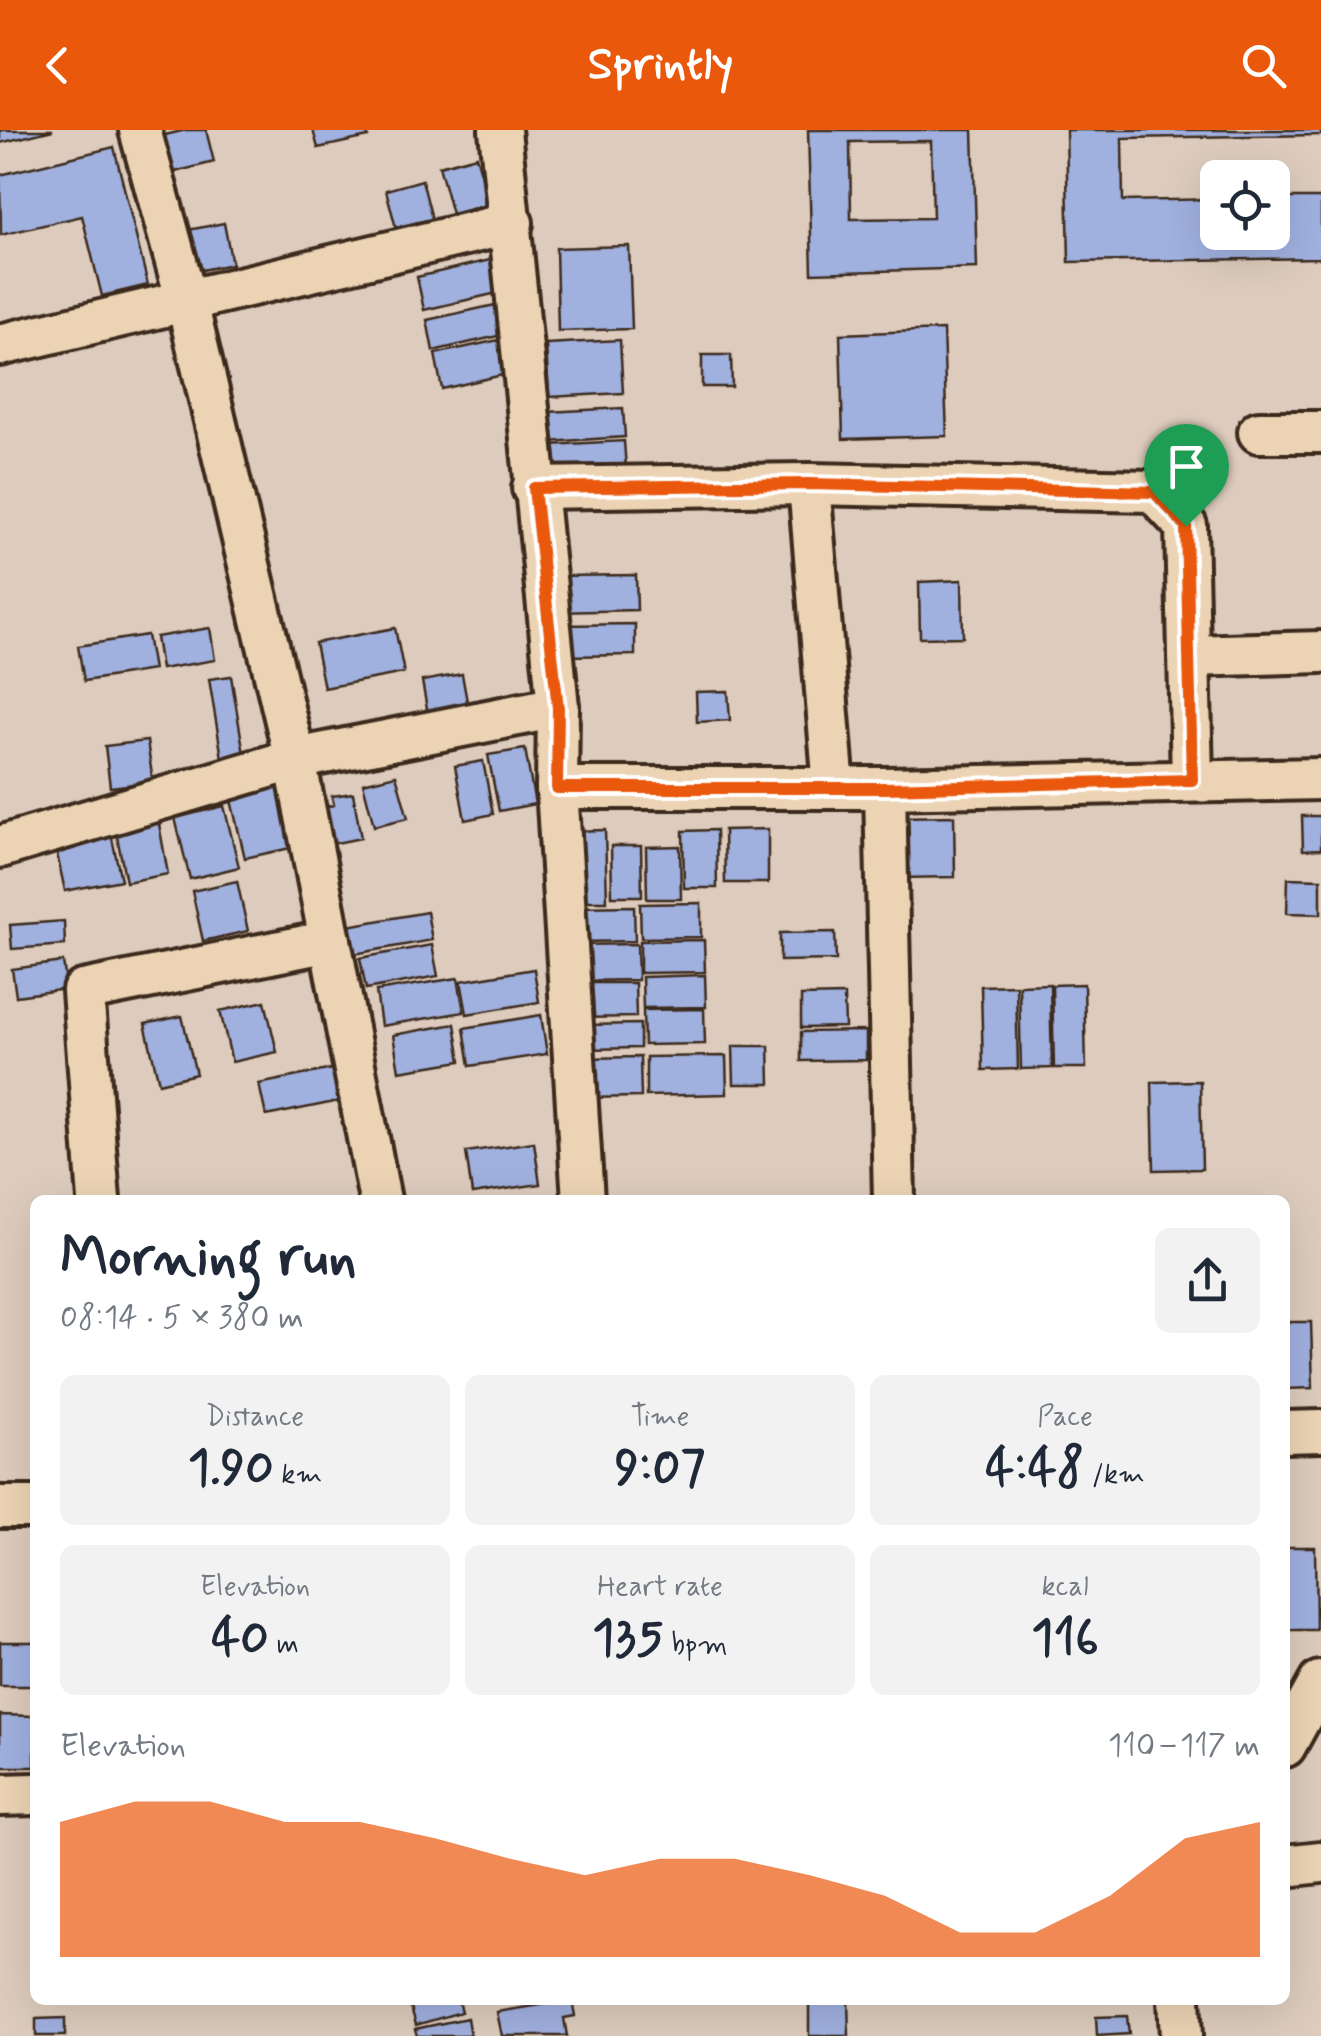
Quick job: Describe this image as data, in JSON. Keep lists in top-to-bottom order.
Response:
{
  "page": {
    "header": "Sprintly",
    "heading": ["Morning run", "08:14 · 5 × 380 m"],
    "stats": [
      ["Distance", "1.90 km"],
      ["Time", "9:07"],
      ["Pace", "4:48 /km"],
      ["Elevation", "40 m"],
      ["Heart rate", "135 bpm"],
      ["kcal", "116"]
    ],
    "chart": ["Elevation", "110–117 m"]
  }
}
